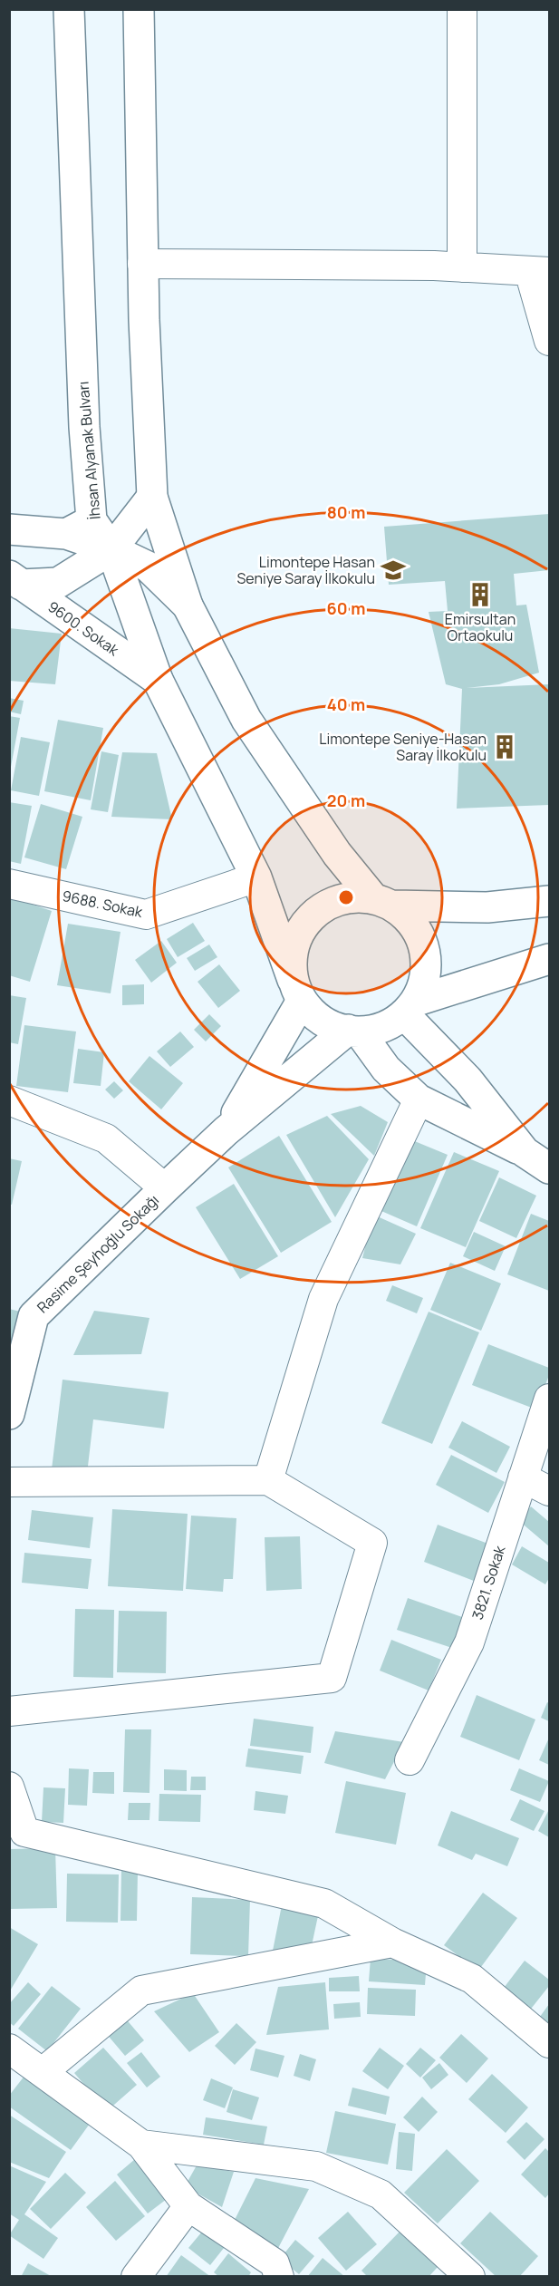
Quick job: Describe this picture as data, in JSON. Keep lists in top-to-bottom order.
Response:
{
  "streets": {
    "main road": ["İhsan Alyanak Bulvarı", "9600. Sokak", "Rasime Şeyhoğlu Sokağı"],
    "street": ["9688. Sokak", "3821. Sokak"]
  },
  "crossings": [
    ["İhsan Alyanak Bulvarı", "9600. Sokak"],
    ["İhsan Alyanak Bulvarı", "9688. Sokak"]
  ],
  "places": {
    "school or university": ["Limontepe Hasan Seniye Saray İlkokulu"],
    "building": ["Emirsultan Ortaokulu", "Limontepe Seniye-Hasan Saray İlkokulu"]
  },
  "rings": [
    "80 m",
    "60 m",
    "40 m",
    "20 m"
  ]
}
